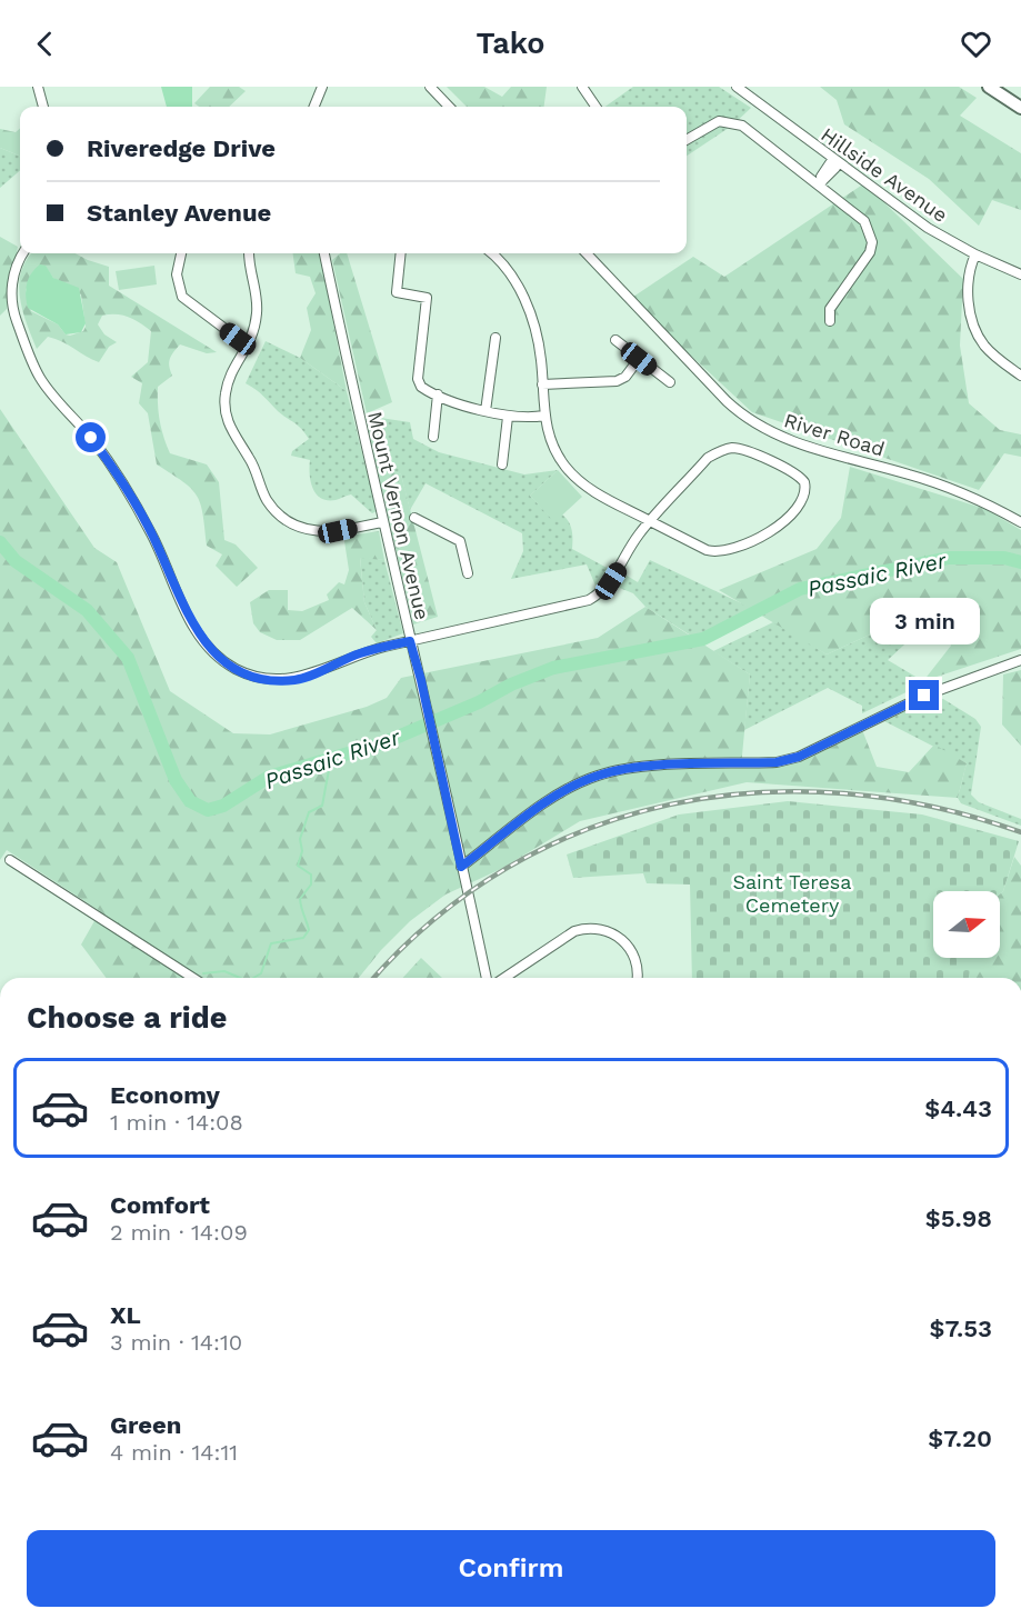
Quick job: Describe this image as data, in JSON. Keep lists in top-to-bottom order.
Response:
{
  "streets": {
    "street": ["Hillside Avenue", "River Road", "Mount Vernon Avenue"]
  },
  "water": ["Passaic River"],
  "parks": ["Saint Teresa Cemetery"],
  "north": "right",
  "page": {
    "header": "Tako",
    "banner": ["Riveredge Drive", "Stanley Avenue"],
    "bubble": "3 min",
    "heading": "Choose a ride",
    "list": [
      {
        "name": "Economy",
        "note": "1 min · 14:08",
        "value": "$4.43"
      },
      {
        "name": "Comfort",
        "note": "2 min · 14:09",
        "value": "$5.98"
      },
      {
        "name": "XL",
        "note": "3 min · 14:10",
        "value": "$7.53"
      },
      {
        "name": "Green",
        "note": "4 min · 14:11",
        "value": "$7.20"
      }
    ],
    "buttons": "Confirm"
  }
}
